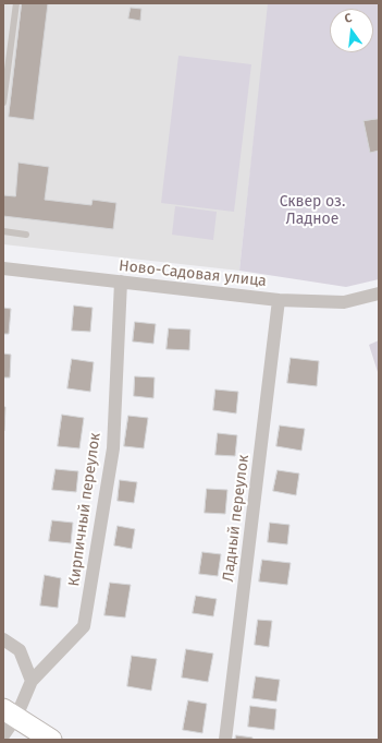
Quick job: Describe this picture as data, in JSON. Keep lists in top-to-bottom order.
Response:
{
  "streets": {
    "street": ["Ново-Садовая улица", "Кирпичный переулок", "Ладный переулок"]
  },
  "crossings": [
    ["Ново-Садовая улица", "Кирпичный переулок"],
    ["Ново-Садовая улица", "Ладный переулок"]
  ],
  "parks": ["Сквер оз. Ладное"],
  "north": "top"
}
